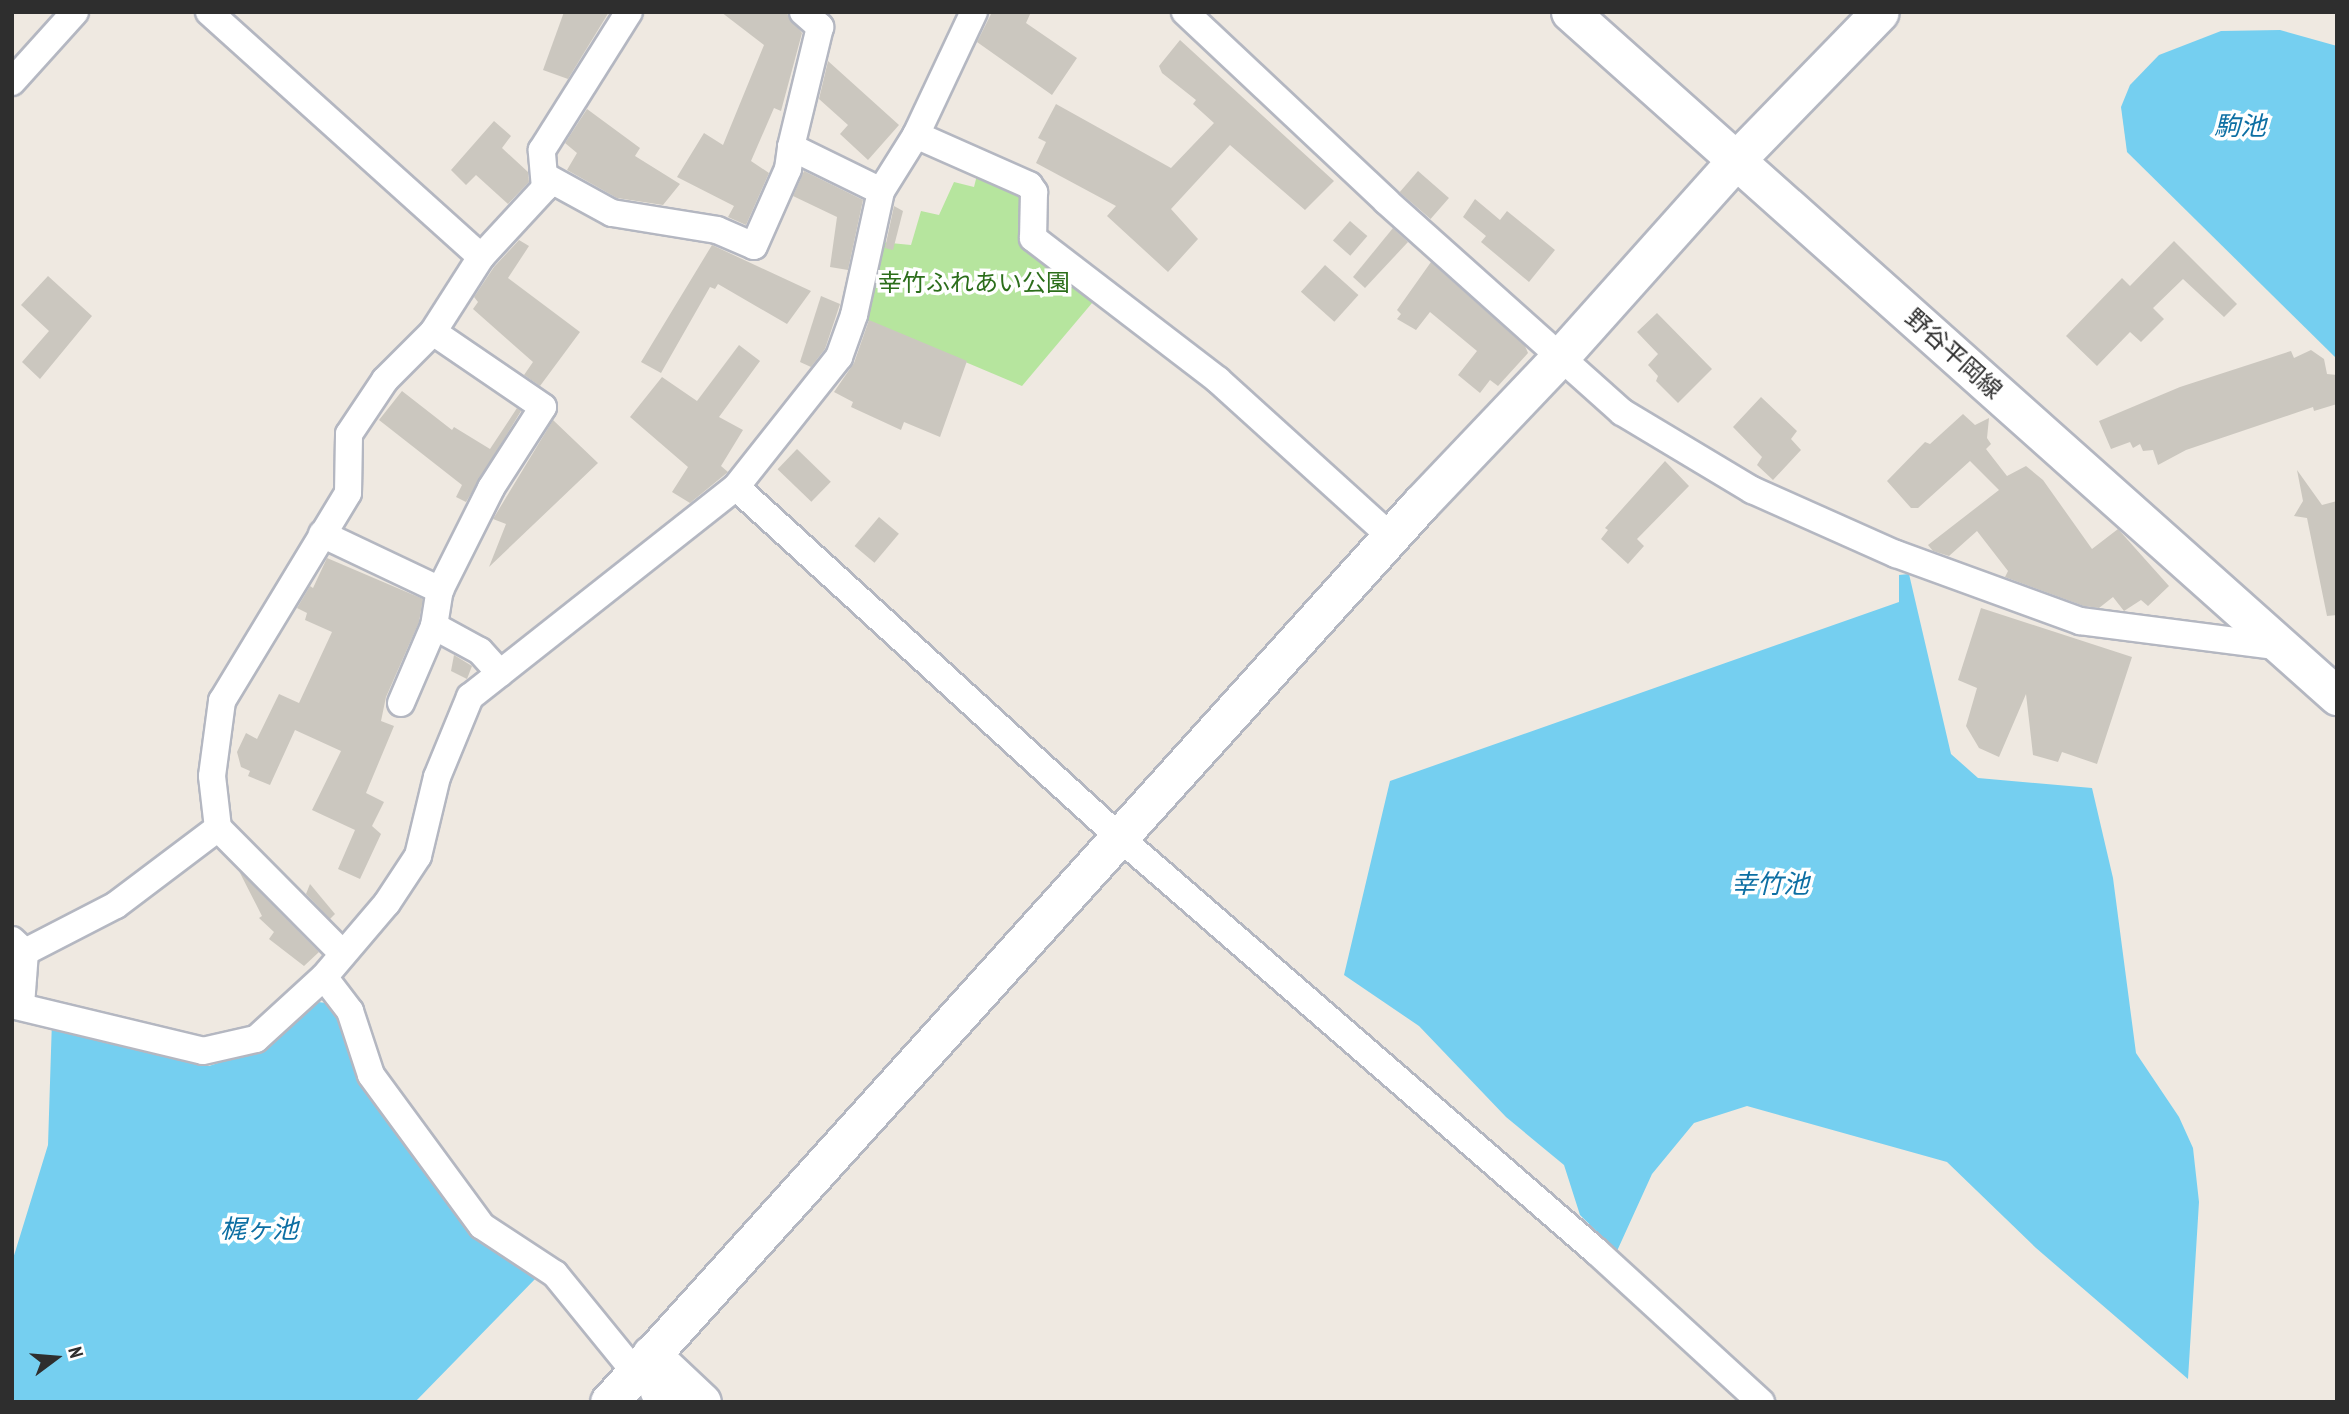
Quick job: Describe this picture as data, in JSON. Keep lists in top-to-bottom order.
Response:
{
  "streets": {
    "street": ["野谷平岡線"]
  },
  "water": ["駒池", "幸竹池", "梶ヶ池"],
  "parks": ["幸竹ふれあい公園"],
  "north": "right"
}
